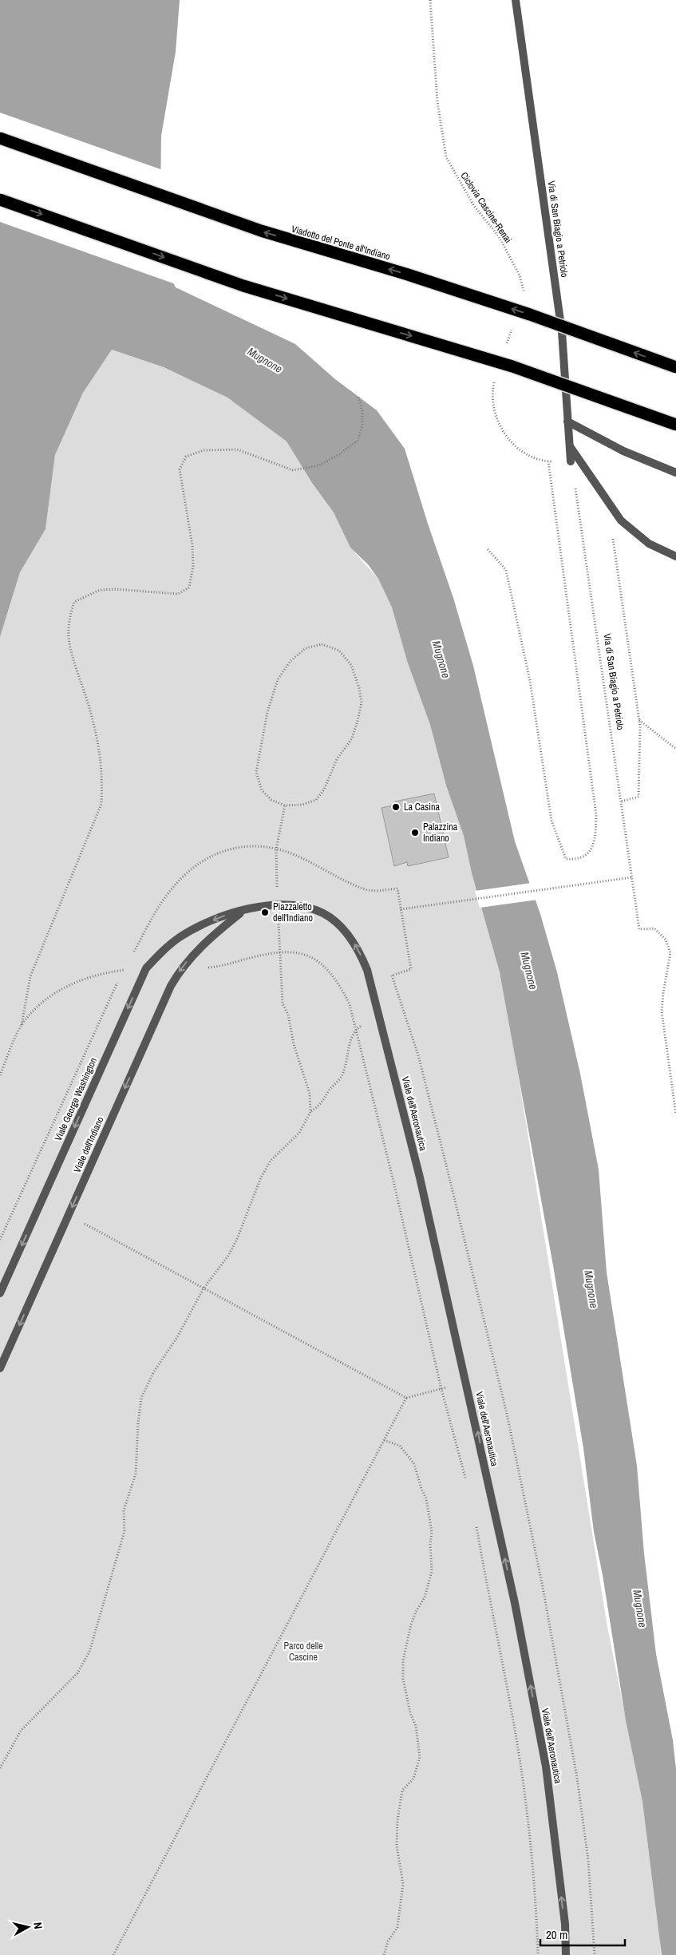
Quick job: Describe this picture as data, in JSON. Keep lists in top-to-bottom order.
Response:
{
  "streets": {
    "highway": ["Viadotto del Ponte all'Indiano"],
    "street": [
      "Via di San Biagio a Petriolo",
      "Viale George Washington",
      "Viale dell'Aeronautica",
      "Viale dell'Indiano"
    ],
    "path": ["Ciclovia Cascine-Renai"]
  },
  "crossings": [
    ["Viale George Washington", "Viale dell'Aeronautica"],
    ["Viale George Washington", "Viale dell'Indiano"],
    ["Viale dell'Aeronautica", "Viale dell'Indiano"]
  ],
  "one_way": ["Viale George Washington", "Viale dell'Aeronautica", "Viale dell'Indiano"],
  "water": ["Mugnone"],
  "parks": ["Parco delle Cascine"],
  "places": ["La Casina", "Palazzina Indiano", "Piazzaletto dell'Indiano"],
  "scale_bar": "20 m",
  "north": "right"
}
